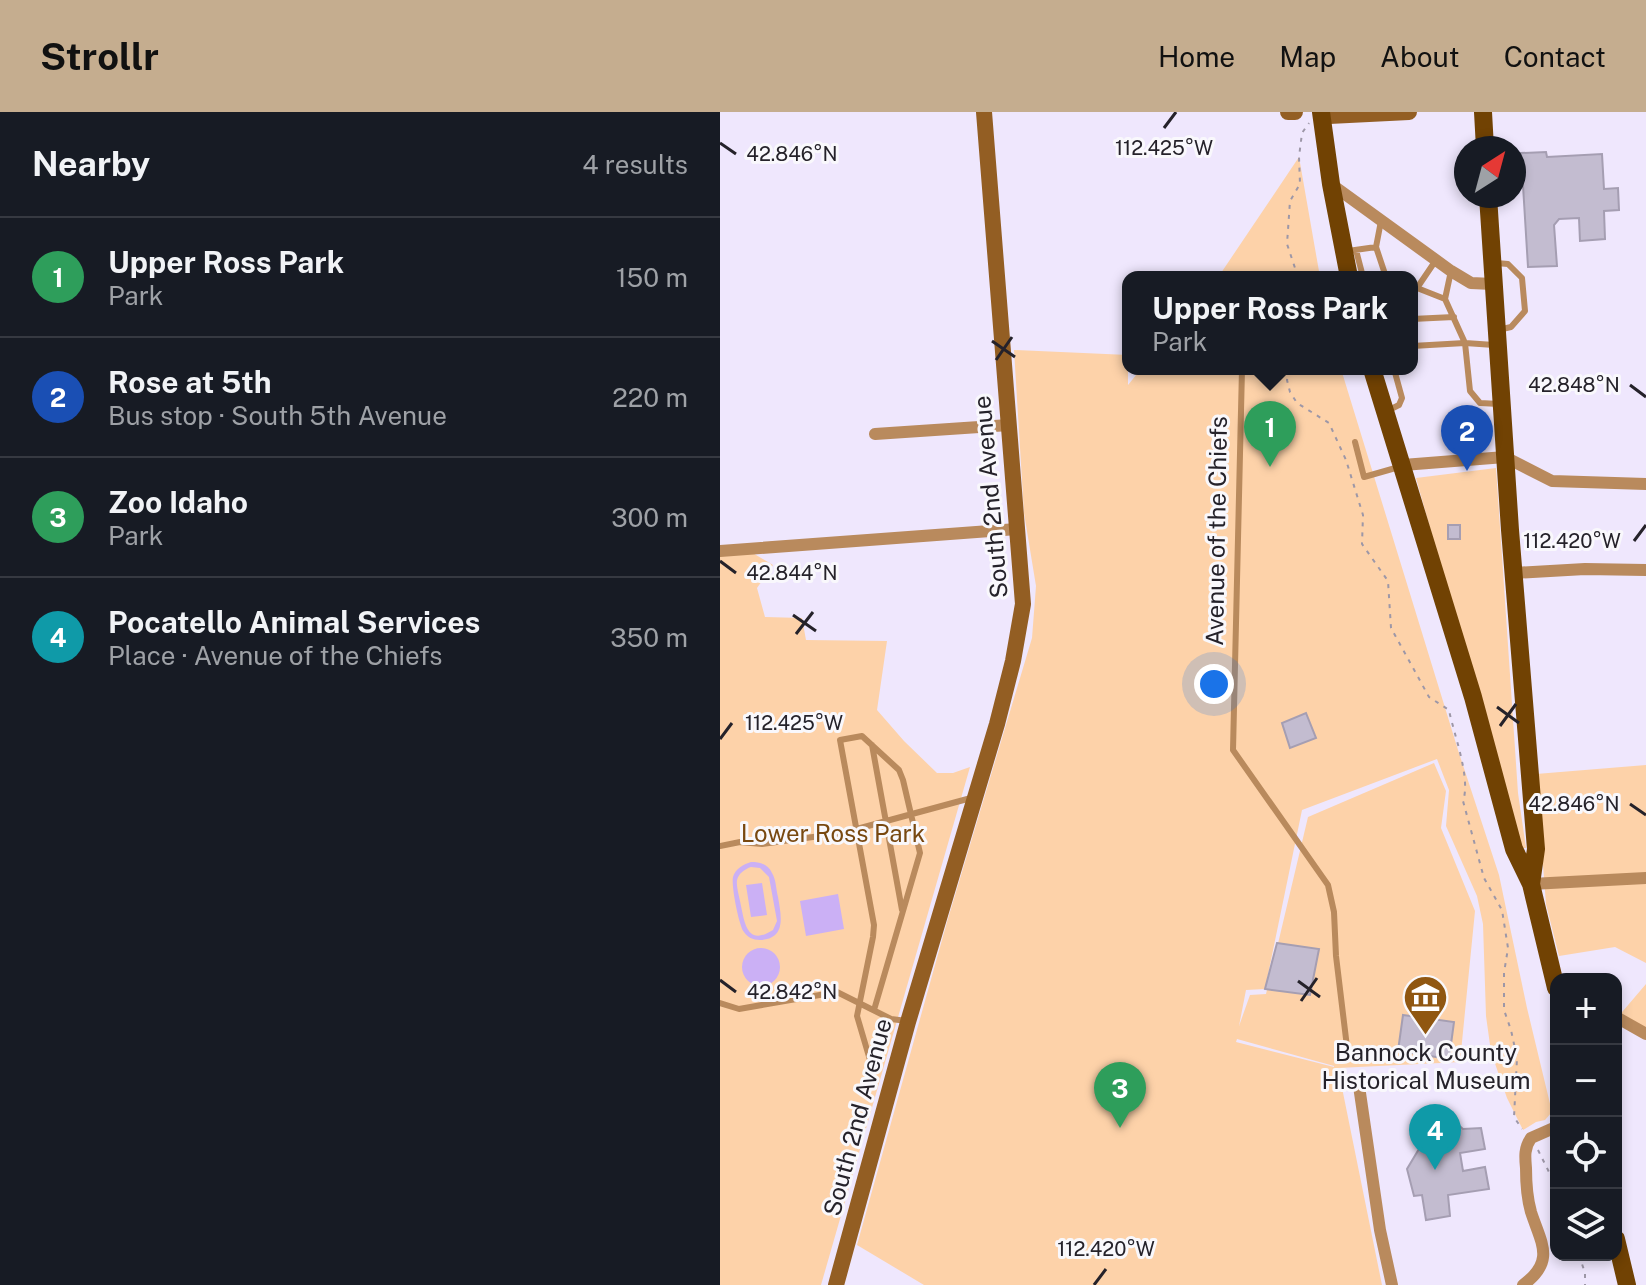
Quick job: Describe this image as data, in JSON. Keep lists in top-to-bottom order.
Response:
{
  "streets": {
    "street": ["South 2nd Avenue"],
    "lane": ["Avenue of the Chiefs"]
  },
  "parks": ["Lower Ross Park"],
  "places": {
    "museum": ["Bannock County Historical Museum"]
  },
  "north": "top right",
  "page": {
    "header": "Strollr",
    "nav": [
      "Home",
      "Map",
      "About",
      "Contact"
    ],
    "heading": ["Nearby", "4 results"],
    "list": [
      {
        "mark": "1",
        "name": "Upper Ross Park",
        "note": "Park",
        "value": "150 m"
      },
      {
        "mark": "2",
        "name": "Rose at 5th",
        "note": "Bus stop · South 5th Avenue",
        "value": "220 m"
      },
      {
        "mark": "3",
        "name": "Zoo Idaho",
        "note": "Park",
        "value": "300 m"
      },
      {
        "mark": "4",
        "name": "Pocatello Animal Services",
        "note": "Place · Avenue of the Chiefs",
        "value": "350 m"
      }
    ],
    "popup": ["Upper Ross Park", "Park"],
    "pins": [
      "1",
      "2",
      "3",
      "4"
    ],
    "map_buttons": ["+", "−"]
  },
  "coordinates": [
    "112.425°W",
    "42.846°N",
    "42.848°N",
    "112.420°W",
    "42.844°N",
    "42.842°N"
  ]
}
